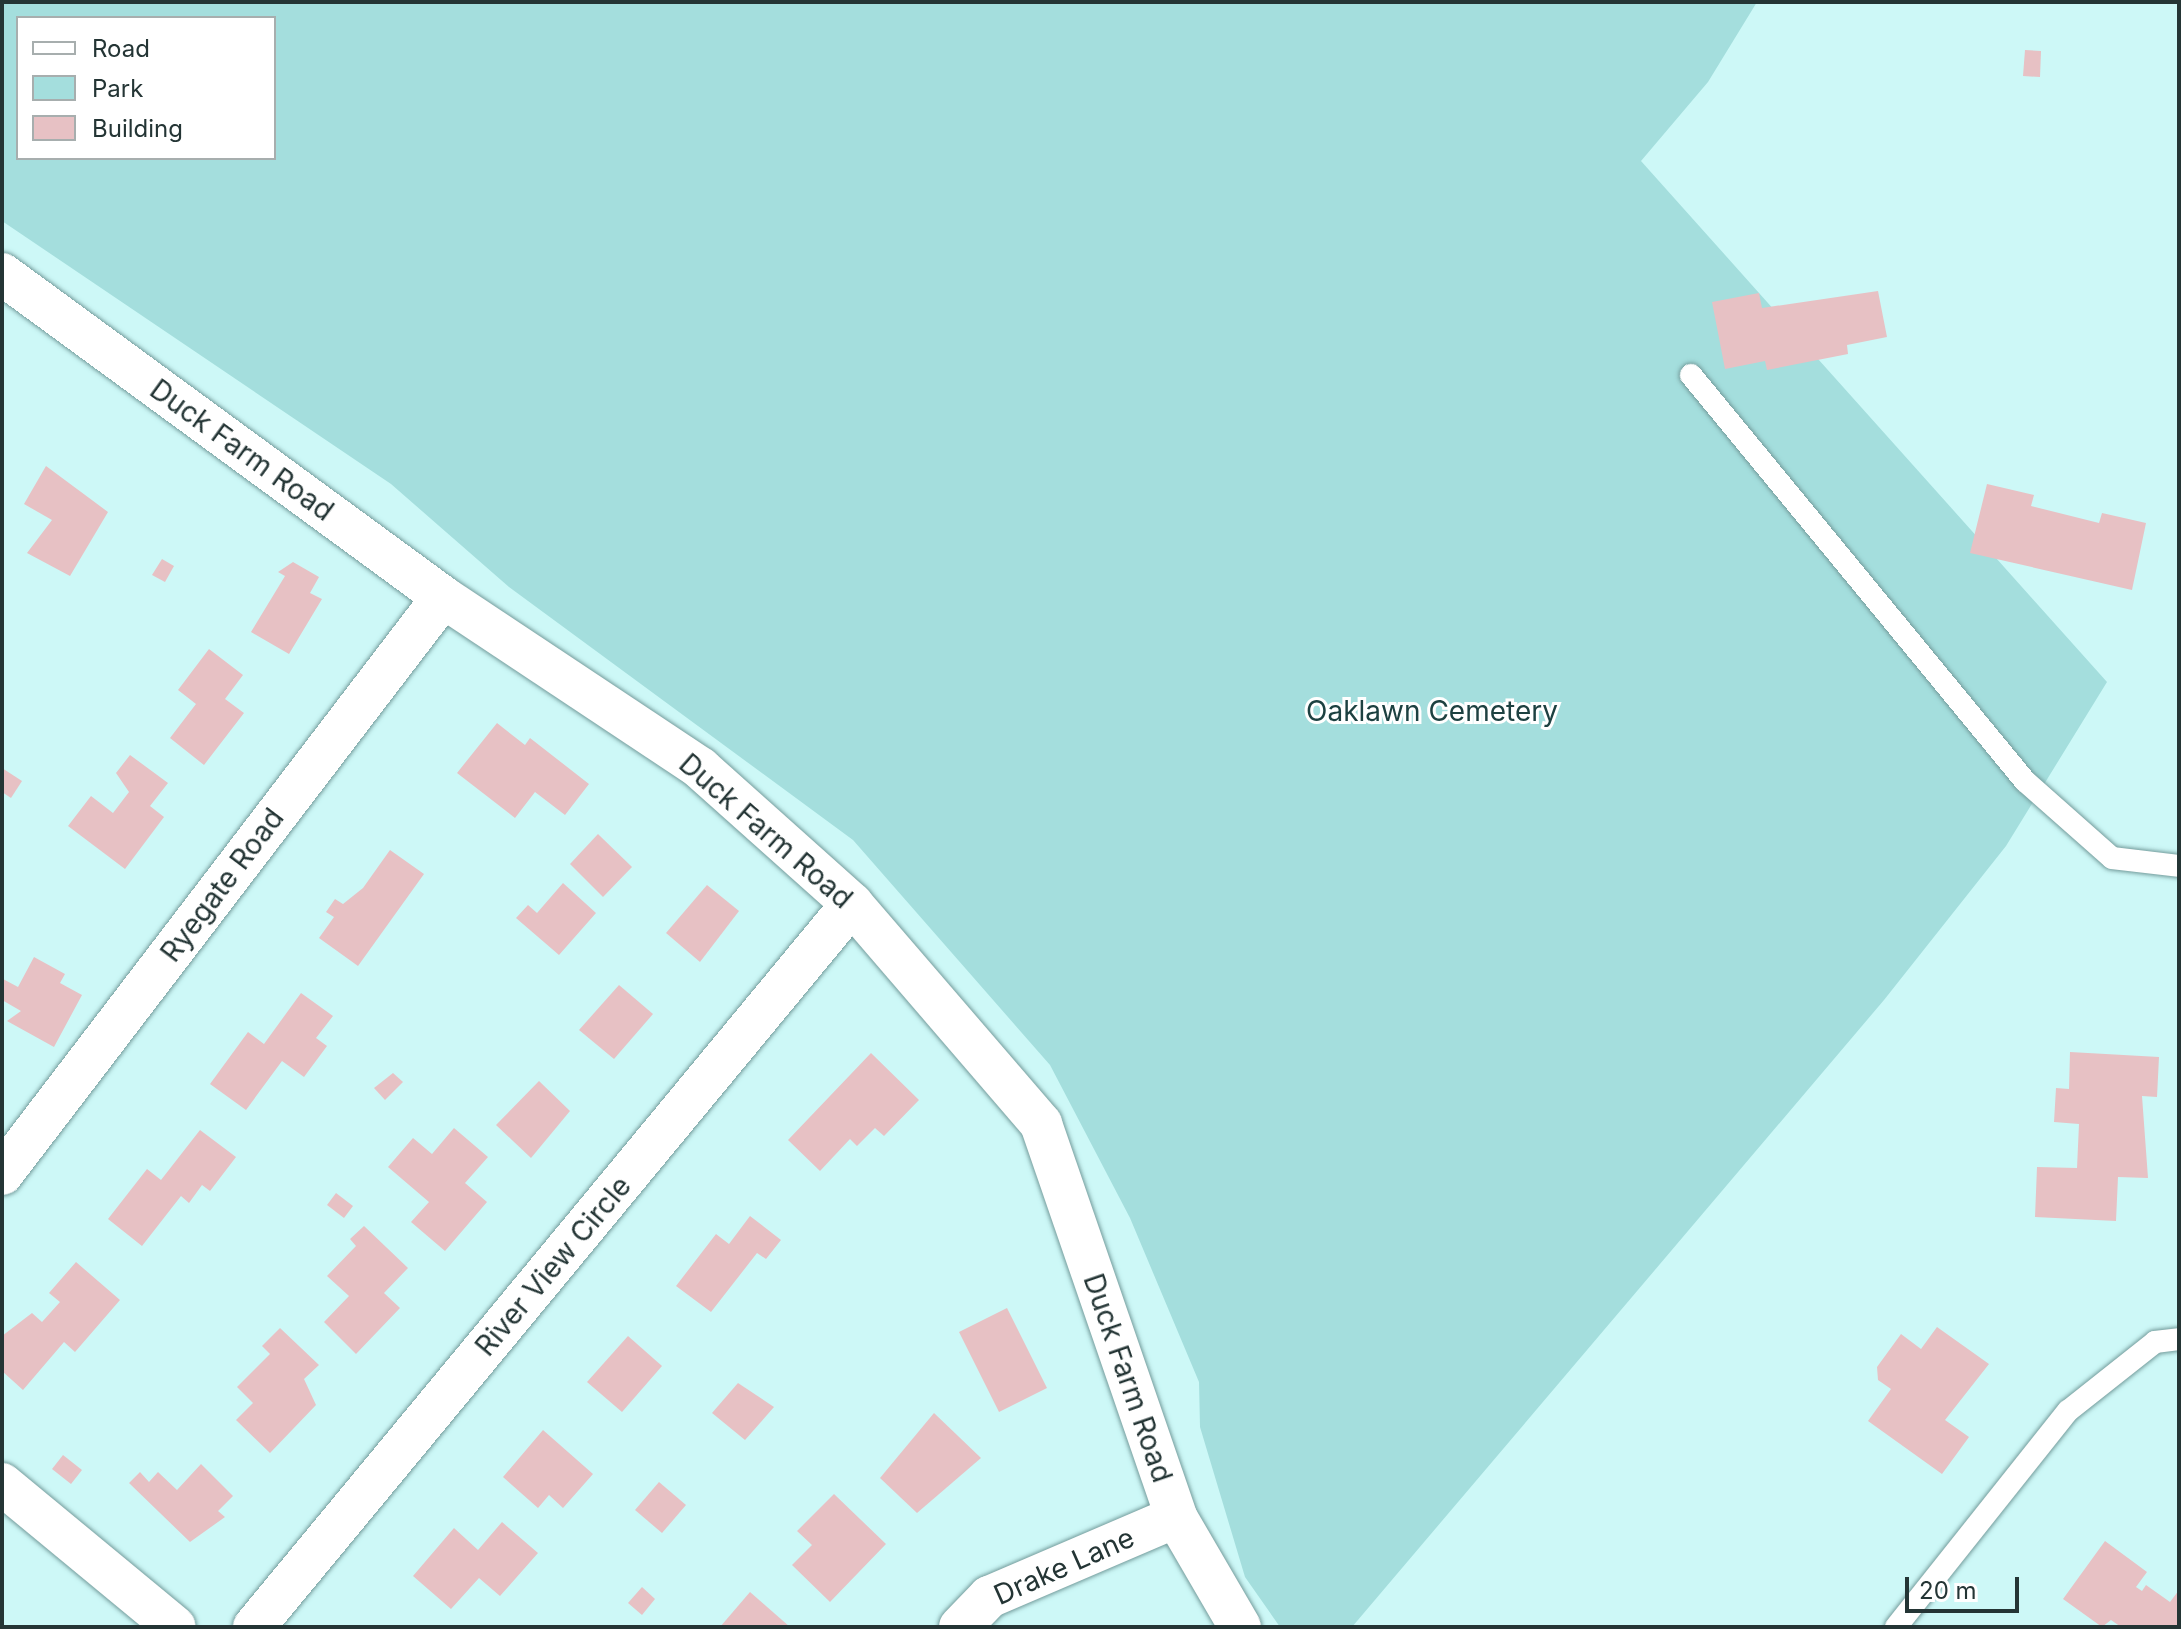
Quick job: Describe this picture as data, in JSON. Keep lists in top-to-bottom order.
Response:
{
  "streets": {
    "street": [
      "Duck Farm Road",
      "Ryegate Road",
      "River View Circle",
      "Drake Lane"
    ]
  },
  "crossings": [
    ["Duck Farm Road", "Ryegate Road"],
    ["Duck Farm Road", "River View Circle"],
    ["Duck Farm Road", "Drake Lane"]
  ],
  "parks": ["Oaklawn Cemetery"],
  "legend": ["Road", "Park", "Building"],
  "scale_bar": "20 m"
}
